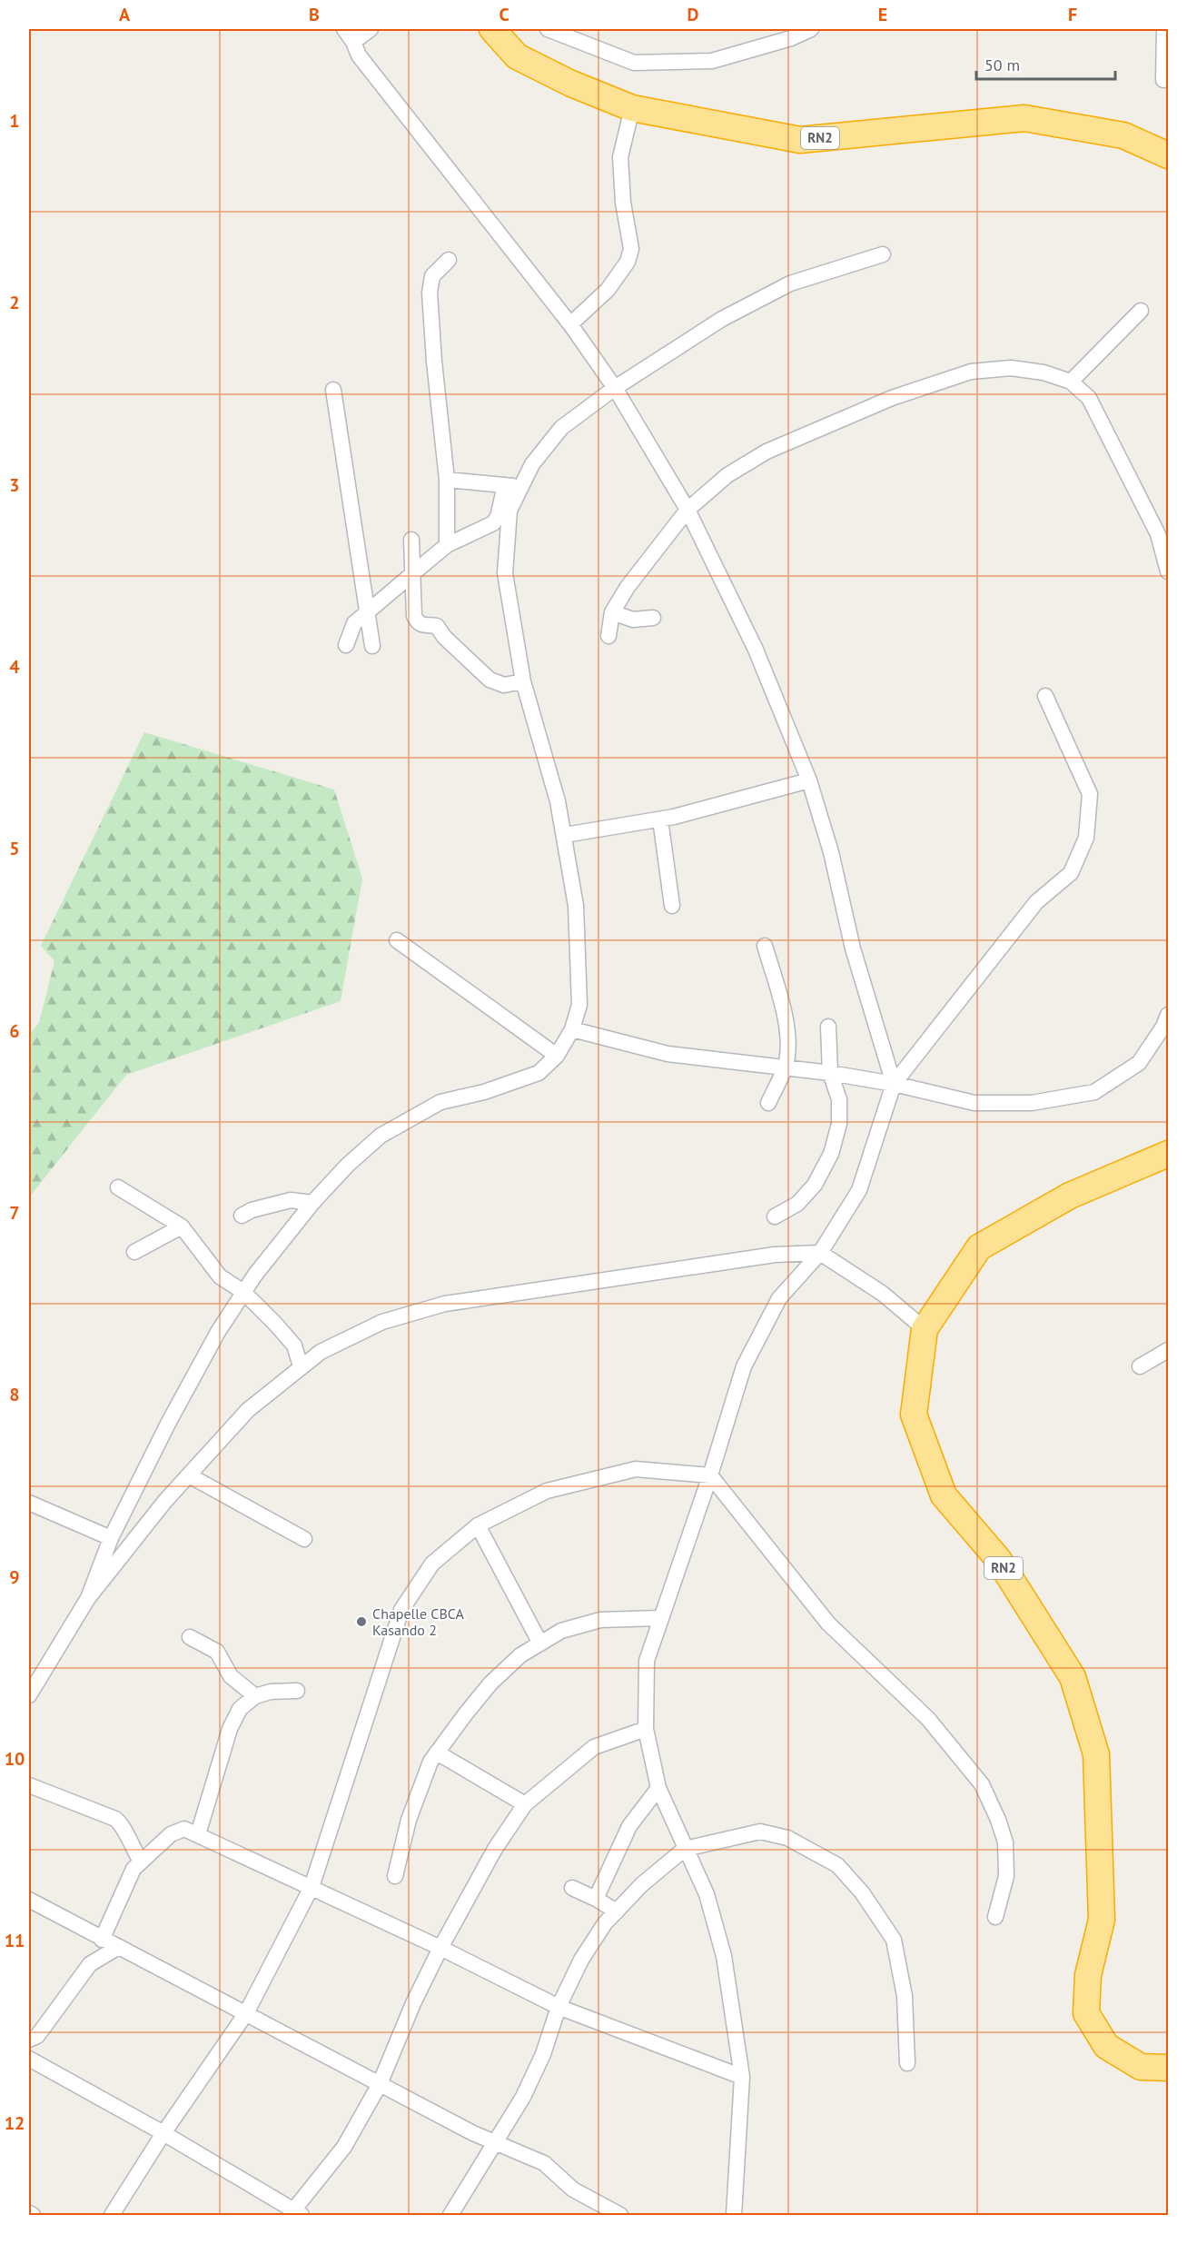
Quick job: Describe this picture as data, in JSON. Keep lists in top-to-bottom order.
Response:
{
  "streets": {
    "highway": ["RN2"]
  },
  "places": ["Chapelle CBCA Kasando 2"],
  "scale_bar": "50 m",
  "grid": {
    "columns": [
      "A",
      "B",
      "C",
      "D",
      "E",
      "F"
    ],
    "rows": [
      "1",
      "2",
      "3",
      "4",
      "5",
      "6",
      "7",
      "8",
      "9",
      "10",
      "11",
      "12"
    ]
  }
}
